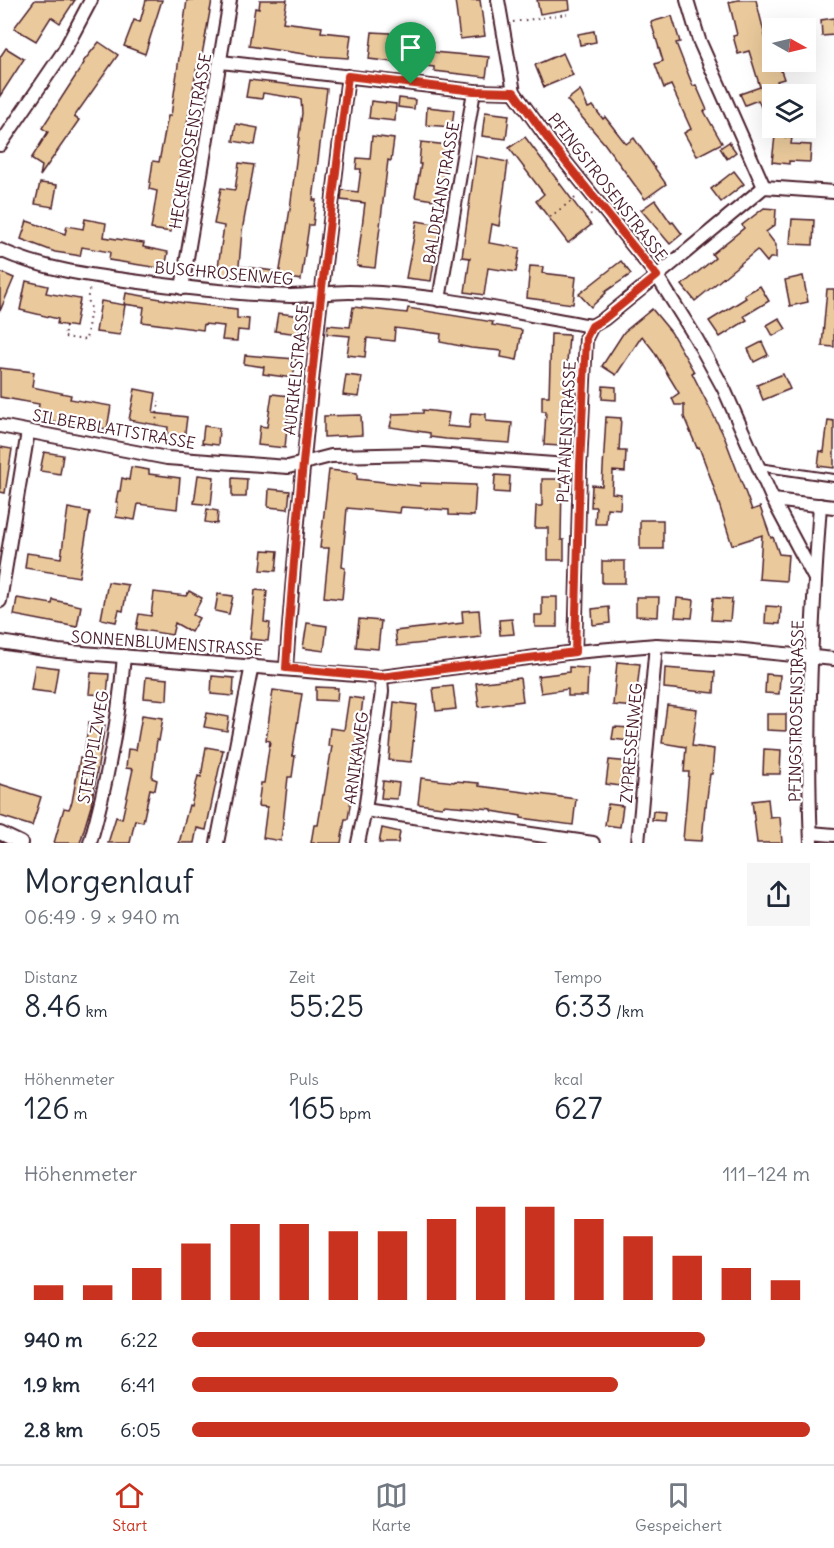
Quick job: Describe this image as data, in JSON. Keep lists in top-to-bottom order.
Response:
{
  "streets": {
    "street": [
      "HECKENROSENSTRASSE",
      "PFINGSTROSENSTRASSE",
      "BALDRIANSTRASSE",
      "BUSCHROSENWEG",
      "AURIKELSTRASSE",
      "SILBERBLATTSTRASSE",
      "PLATANENSTRASSE",
      "SONNENBLUMENSTRASSE",
      "ZYPRESSENWEG",
      "STEINPILZWEG",
      "ARNIKAWEG"
    ]
  },
  "crossings": [
    ["HECKENROSENSTRASSE", "BUSCHROSENWEG"],
    ["PFINGSTROSENSTRASSE", "SONNENBLUMENSTRASSE"],
    ["BALDRIANSTRASSE", "BUSCHROSENWEG"],
    ["BUSCHROSENWEG", "AURIKELSTRASSE"],
    ["BUSCHROSENWEG", "PLATANENSTRASSE"],
    ["AURIKELSTRASSE", "SILBERBLATTSTRASSE"],
    ["AURIKELSTRASSE", "SONNENBLUMENSTRASSE"],
    ["SILBERBLATTSTRASSE", "PLATANENSTRASSE"],
    ["PLATANENSTRASSE", "SONNENBLUMENSTRASSE"],
    ["SONNENBLUMENSTRASSE", "ZYPRESSENWEG"],
    ["SONNENBLUMENSTRASSE", "STEINPILZWEG"],
    ["SONNENBLUMENSTRASSE", "ARNIKAWEG"]
  ],
  "north": "right",
  "page": {
    "heading": ["Morgenlauf", "06:49 · 9 × 940 m"],
    "stats": [
      ["Distanz", "8.46 km"],
      ["Zeit", "55:25"],
      ["Tempo", "6:33 /km"],
      ["Höhenmeter", "126 m"],
      ["Puls", "165 bpm"],
      ["kcal", "627"]
    ],
    "chart": ["Höhenmeter", "111–124 m"],
    "list": [
      {
        "name": "940 m",
        "note": "6:22"
      },
      {
        "name": "1.9 km",
        "note": "6:41"
      },
      {
        "name": "2.8 km",
        "note": "6:05"
      }
    ],
    "tabs": ["Start", "Karte", "Gespeichert"]
  }
}
